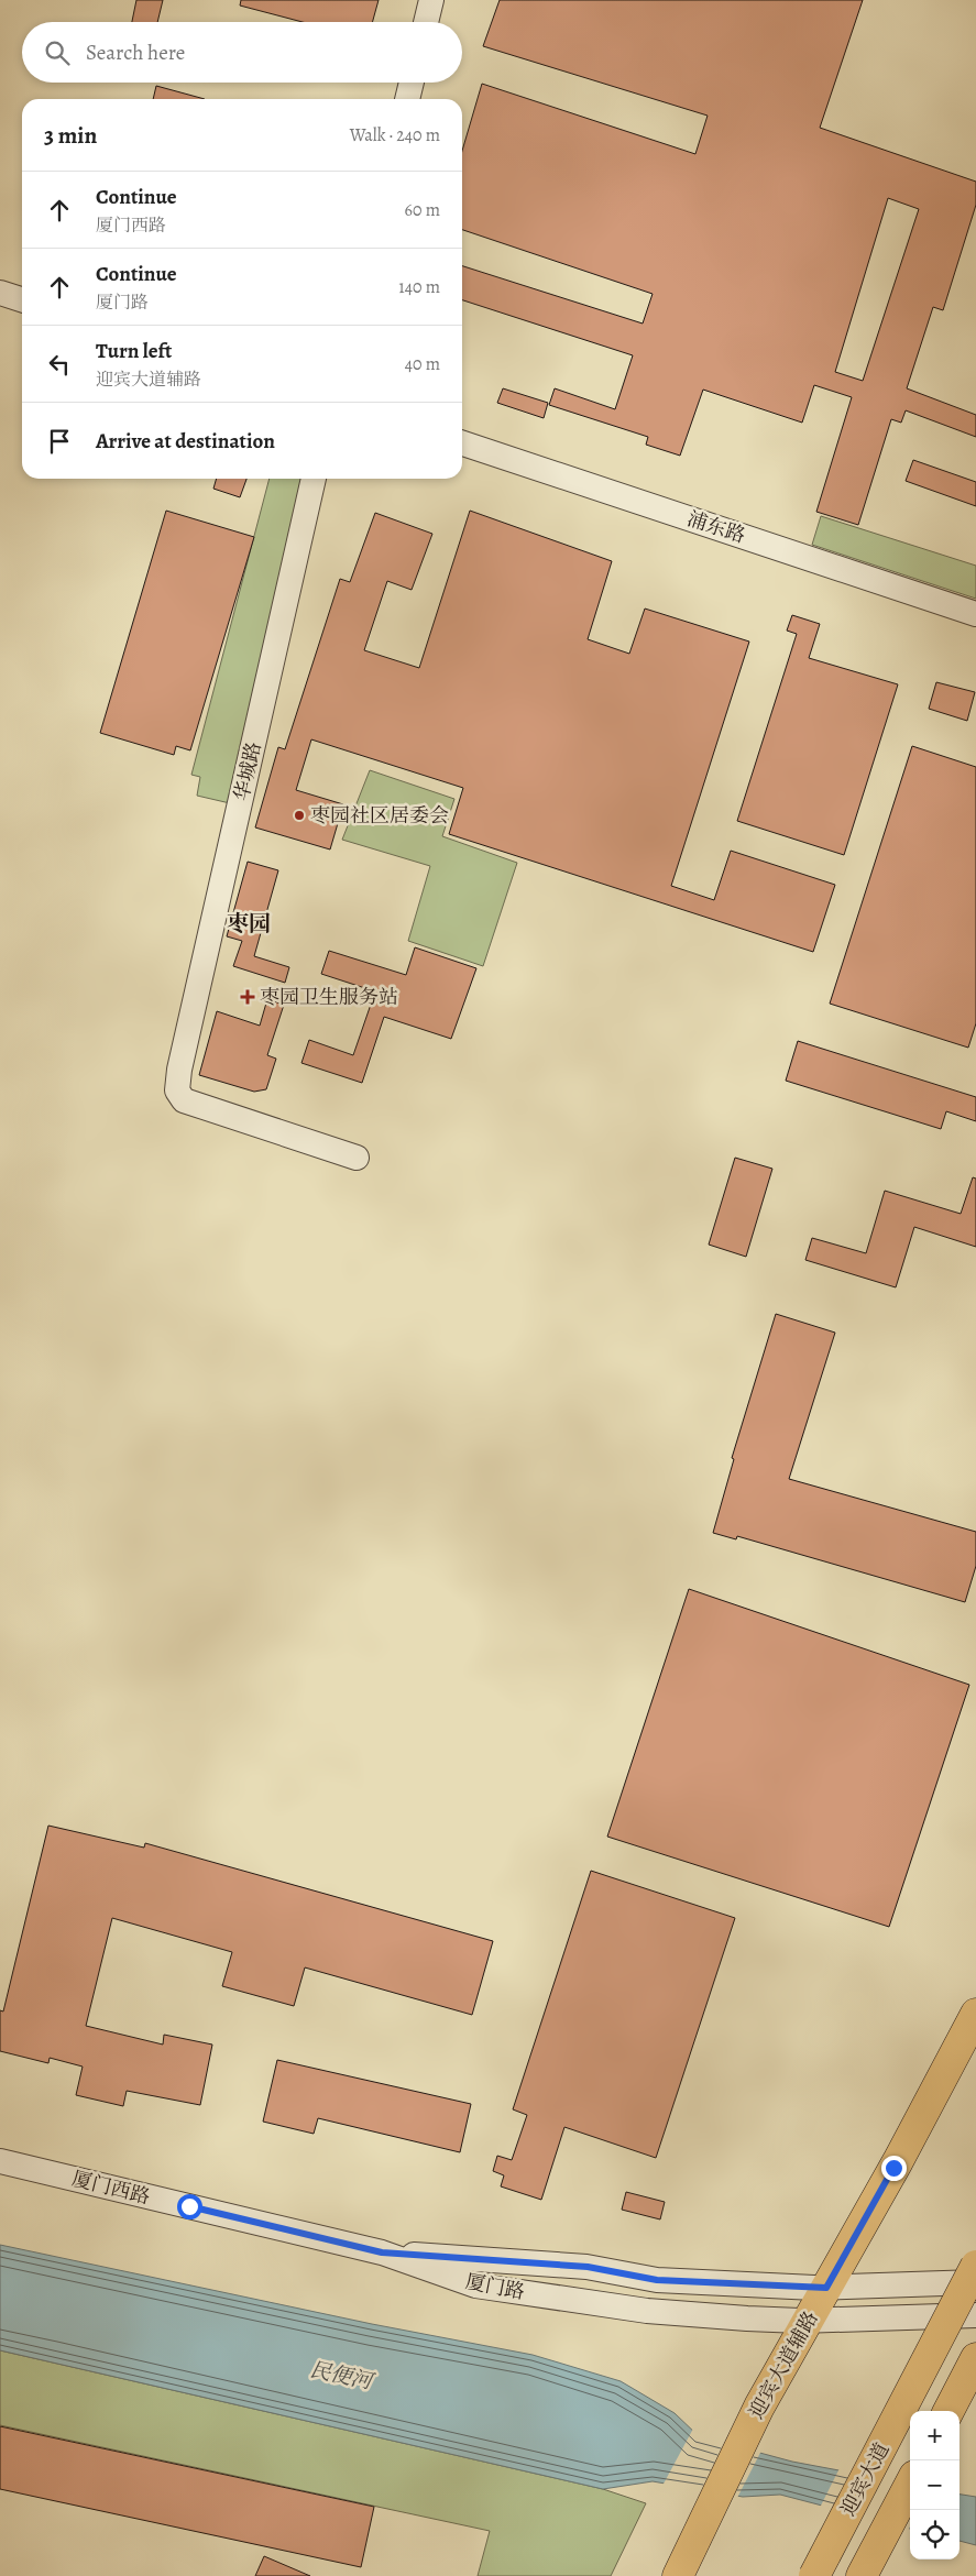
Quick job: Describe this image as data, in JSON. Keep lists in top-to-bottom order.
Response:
{
  "streets": {
    "main road": ["迎宾大道辅路", "迎宾大道"],
    "street": [
      "浦东路",
      "华城路",
      "厦门西路",
      "厦门路"
    ]
  },
  "crossings": [
    ["厦门西路", "厦门路"],
    ["厦门路", "迎宾大道辅路"]
  ],
  "districts": ["枣园"],
  "water": ["民便河"],
  "places": {
    "other": ["枣园社区居委会"],
    "health": ["枣园卫生服务站"]
  },
  "page": {
    "search": "Search here",
    "heading": ["3 min", "Walk · 240 m"],
    "list": [
      ["Continue", "厦门西路", "60 m"],
      ["Continue", "厦门路", "140 m"],
      ["Turn left", "迎宾大道辅路", "40 m"],
      "Arrive at destination"
    ],
    "map_buttons": ["+", "−"]
  }
}
